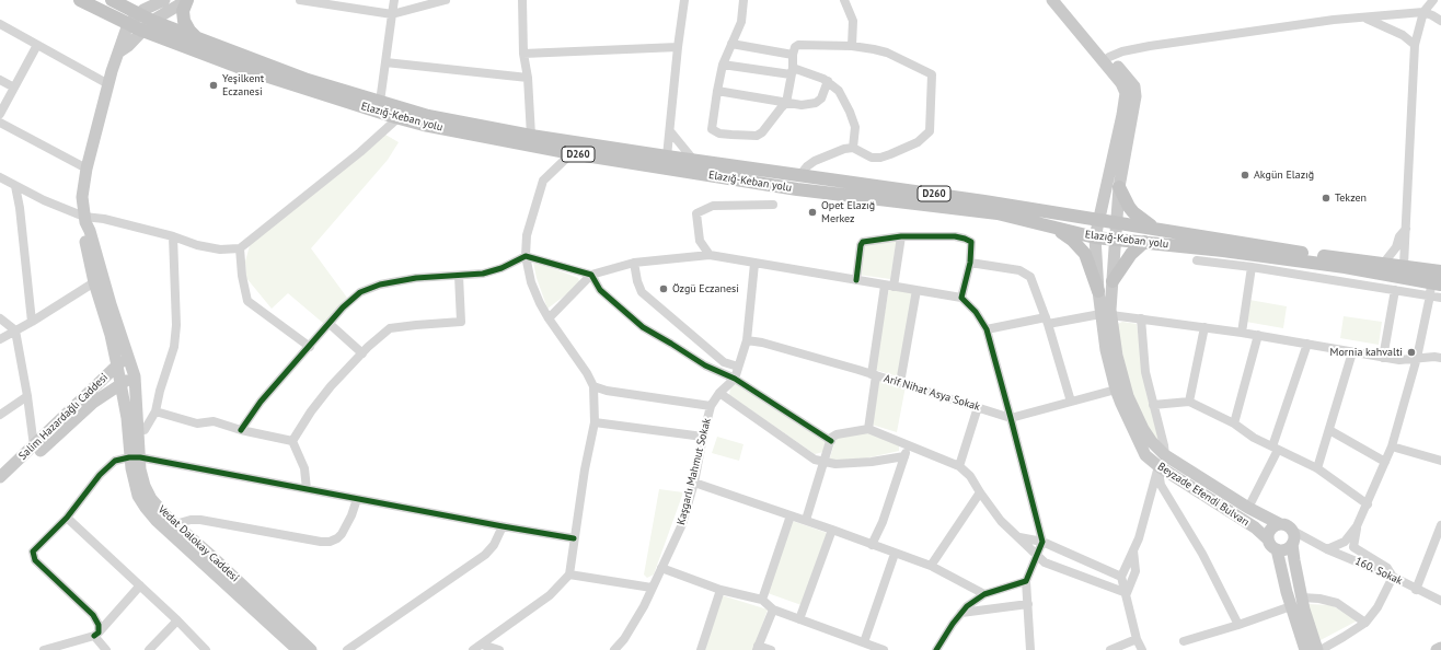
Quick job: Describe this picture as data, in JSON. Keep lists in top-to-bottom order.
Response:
{
  "streets": {
    "highway": ["Elazığ-Keban yolu", "D260"],
    "main road": ["Salim Hazardağlı Caddesi", "Beyzade Efendi Bulvarı", "Vedat Dalokay Caddesi"],
    "street": ["Arif Nihat Asya Sokak", "Kaşgarlı Mahmut Sokak", "160. Sokak"]
  },
  "crossings": [
    ["Elazığ-Keban yolu", "Beyzade Efendi Bulvarı"],
    ["Arif Nihat Asya Sokak", "Kaşgarlı Mahmut Sokak"],
    ["Salim Hazardağlı Caddesi", "Vedat Dalokay Caddesi"],
    ["Beyzade Efendi Bulvarı", "160. Sokak"]
  ],
  "places": [
    "Yeşilkent Eczanesi",
    "Akgün Elazığ",
    "Tekzen",
    "Opet Elazığ Merkez",
    "Özgü Eczanesi",
    "Mornia kahvalti"
  ]
}
